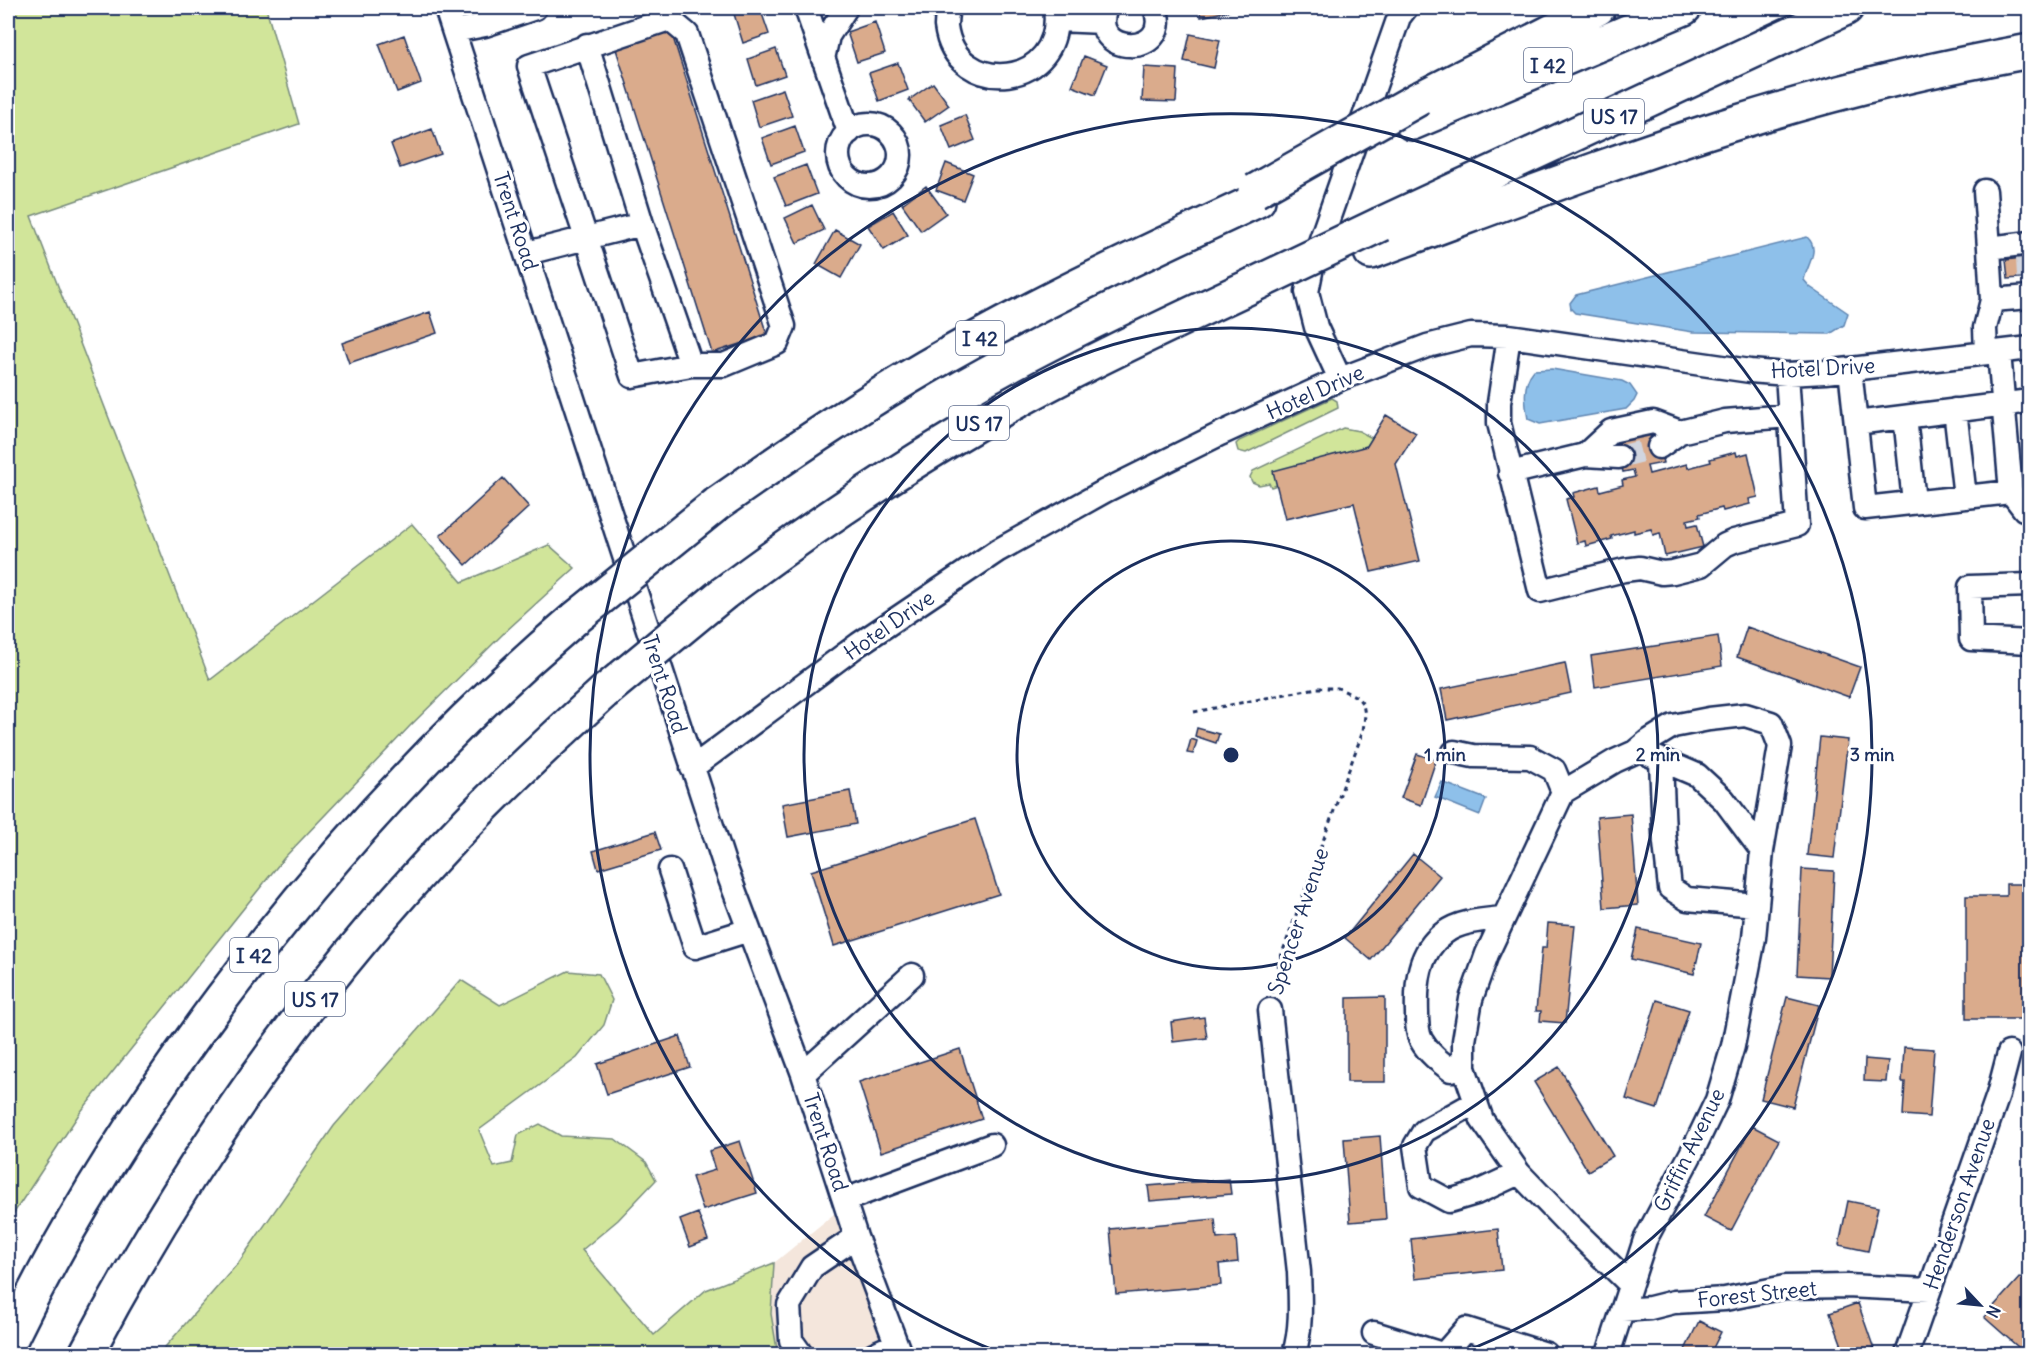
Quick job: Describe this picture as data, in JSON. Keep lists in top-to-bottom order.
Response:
{
  "streets": {
    "highway": ["I 42", "US 17"],
    "street": [
      "Trent Road",
      "Hotel Drive",
      "Spencer Avenue",
      "Griffin Avenue",
      "Henderson Avenue",
      "Forest Street"
    ]
  },
  "crossings": [
    ["Trent Road", "Hotel Drive"],
    ["Griffin Avenue", "Forest Street"],
    ["Henderson Avenue", "Forest Street"]
  ],
  "north": "bottom right",
  "rings": ["1 min", "2 min", "3 min"]
}
